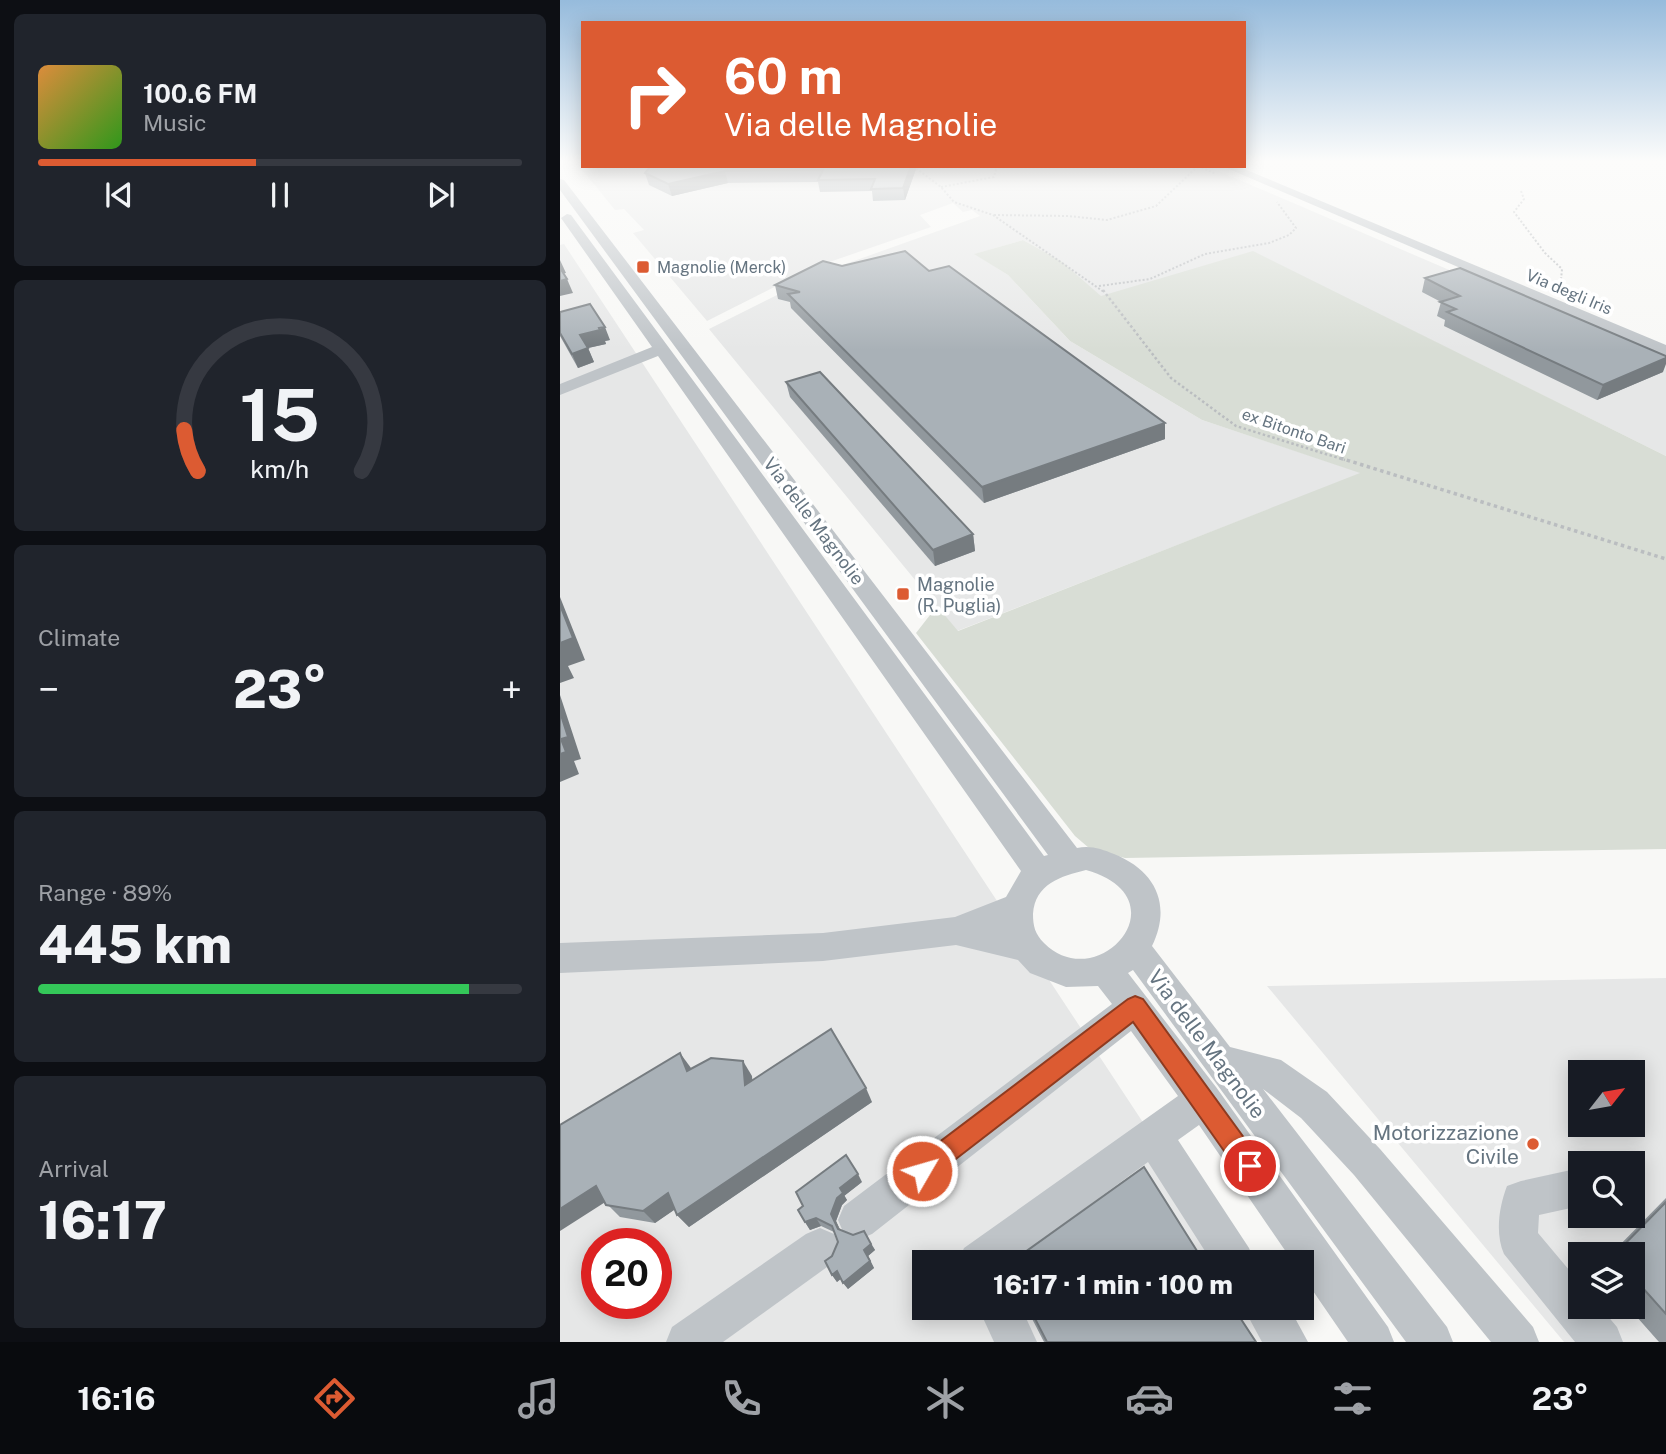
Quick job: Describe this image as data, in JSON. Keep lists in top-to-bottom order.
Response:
{
  "streets": {
    "street": ["Via degli Iris", "Via delle Magnolie"],
    "path": ["ex Bitonto Bari"]
  },
  "places": {
    "transit": ["Magnolie (Merck)", "Magnolie (R. Puglia)"],
    "other": ["Motorizzazione Civile"]
  },
  "north": "top right",
  "page": {
    "turn": ["60 m", "Via delle Magnolie"],
    "song": ["100.6 FM", "Music"],
    "tile": [
      "Climate",
      ["Range · 89%", "445 km"],
      ["Arrival", "16:17"]
    ],
    "heat": ["−", "23°", "+"],
    "limit": "20",
    "trip": "16:17 · 1 min · 100 m",
    "tabs": ["16:16", "23°"],
    "gauge": ["15", "km/h"]
  }
}
